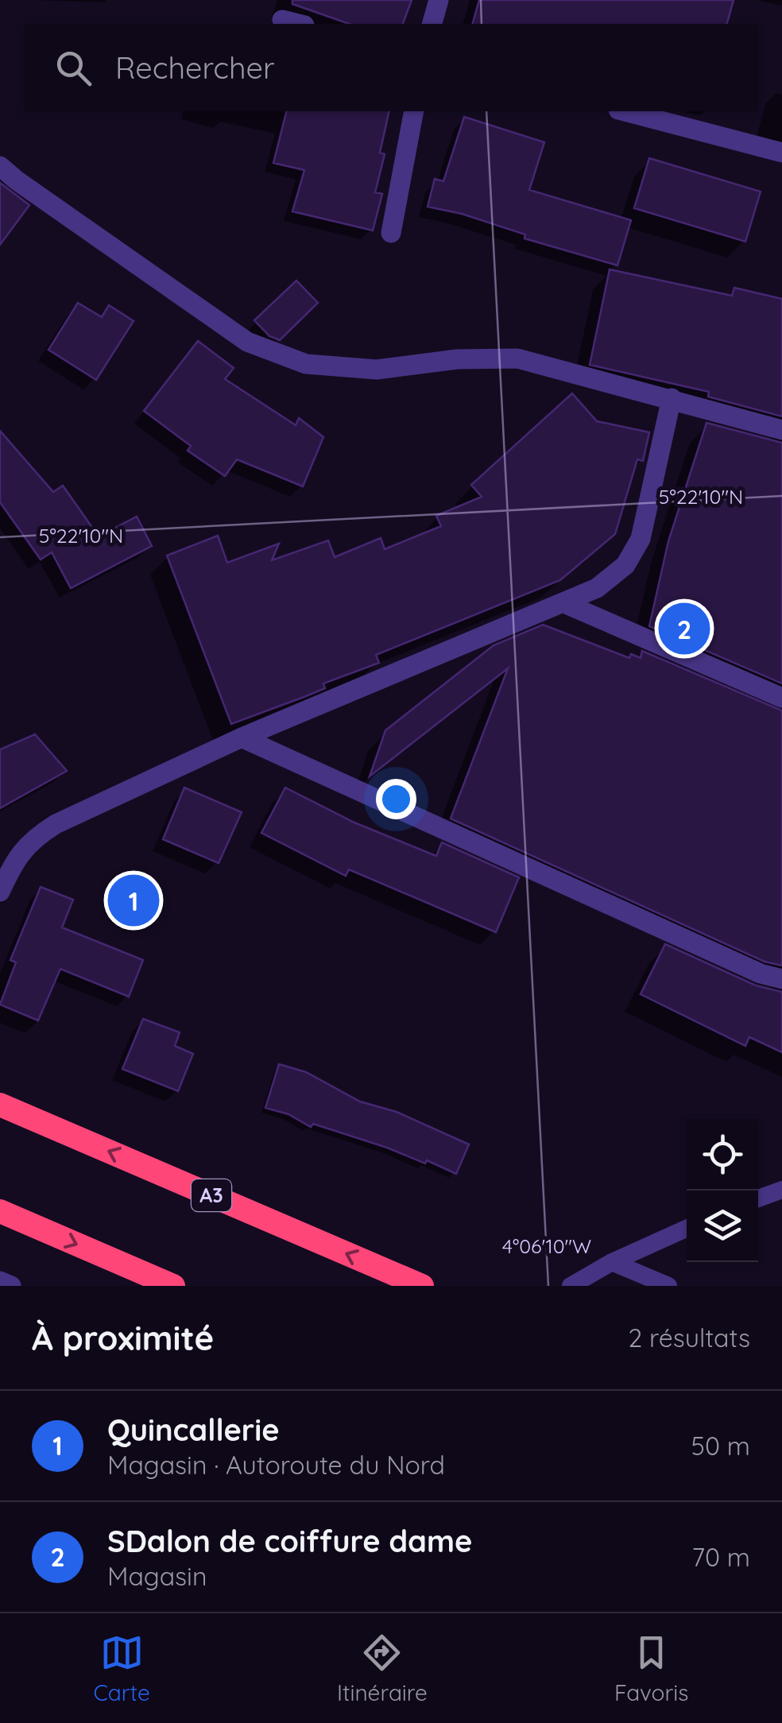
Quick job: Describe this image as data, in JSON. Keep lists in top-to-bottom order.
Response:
{
  "streets": {
    "highway": ["A3"]
  },
  "page": {
    "search": "Rechercher",
    "pins": ["2", "1"],
    "heading": ["À proximité", "2 résultats"],
    "list": [
      {
        "mark": "1",
        "name": "Quincallerie",
        "note": "Magasin · Autoroute du Nord",
        "value": "50 m"
      },
      {
        "mark": "2",
        "name": "SDalon de coiffure dame",
        "note": "Magasin",
        "value": "70 m"
      }
    ],
    "nav": ["Carte", "Itinéraire", "Favoris"]
  },
  "coordinates": ["5°22'10\"N", "4°06'10\"W"]
}
